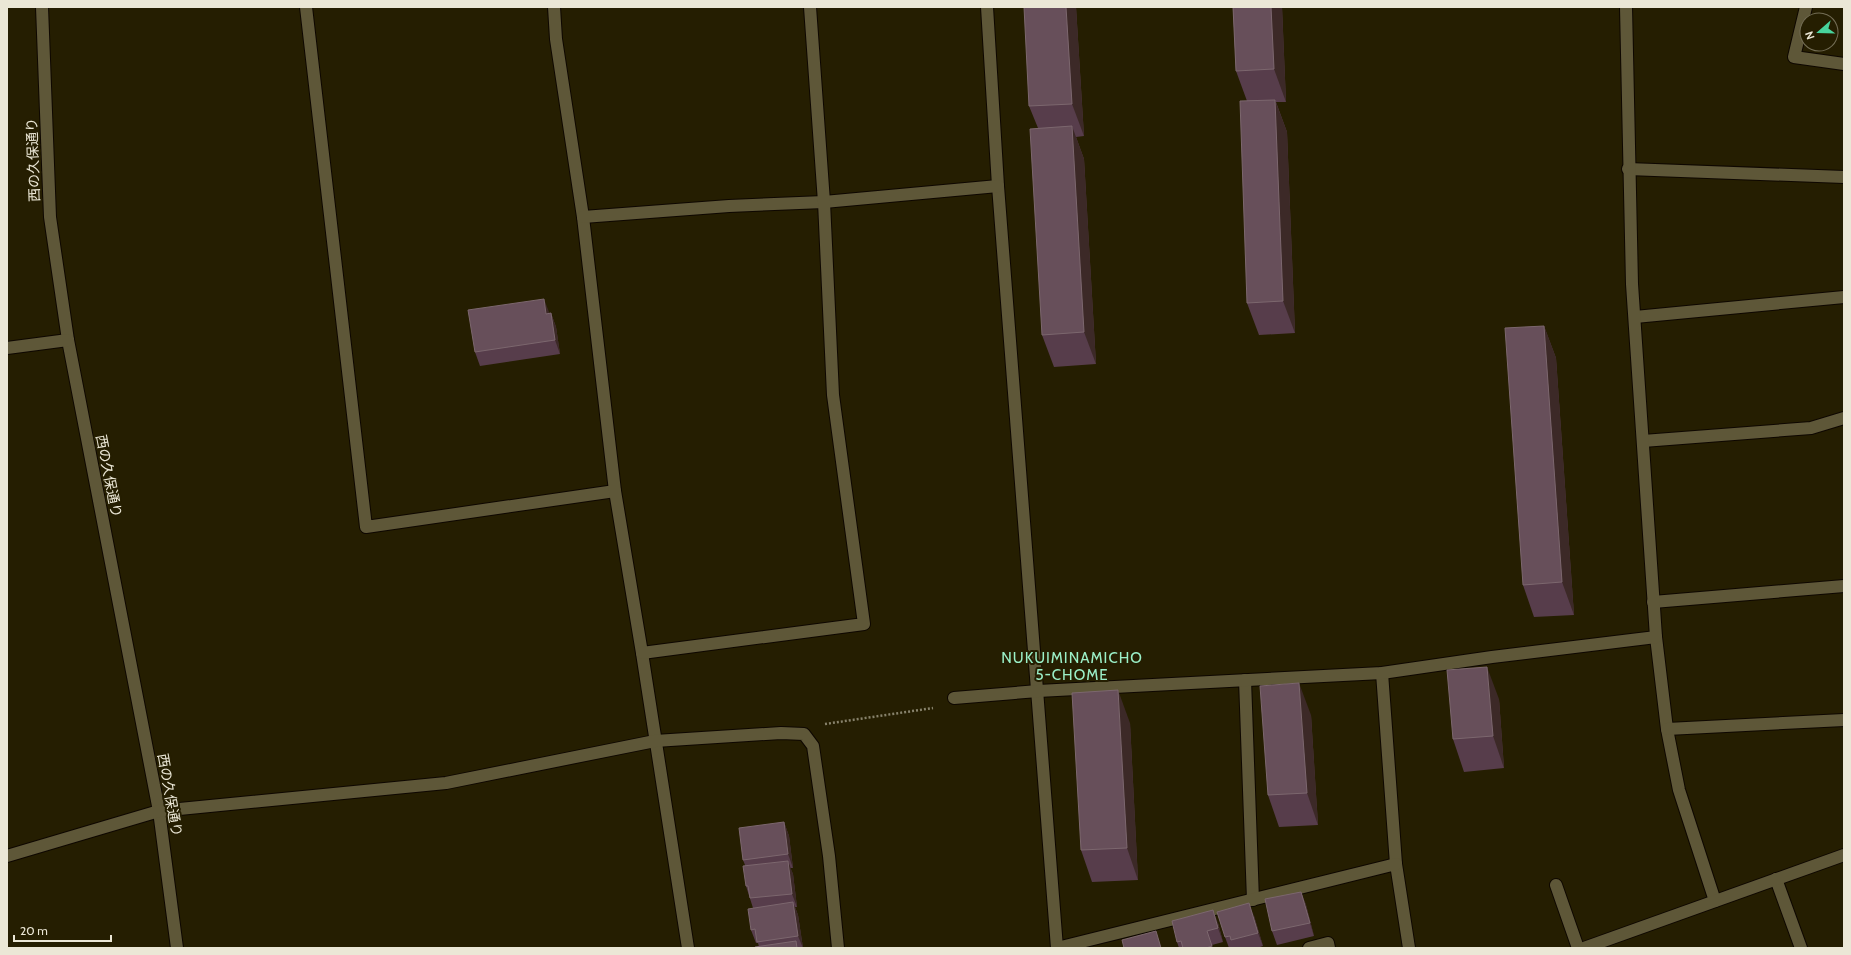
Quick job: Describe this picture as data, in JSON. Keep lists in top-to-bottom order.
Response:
{
  "streets": {
    "street": ["西の久保通り"]
  },
  "districts": ["NUKUIMINAMICHO 5-CHOME"],
  "scale_bar": "20 m",
  "north": "left"
}
